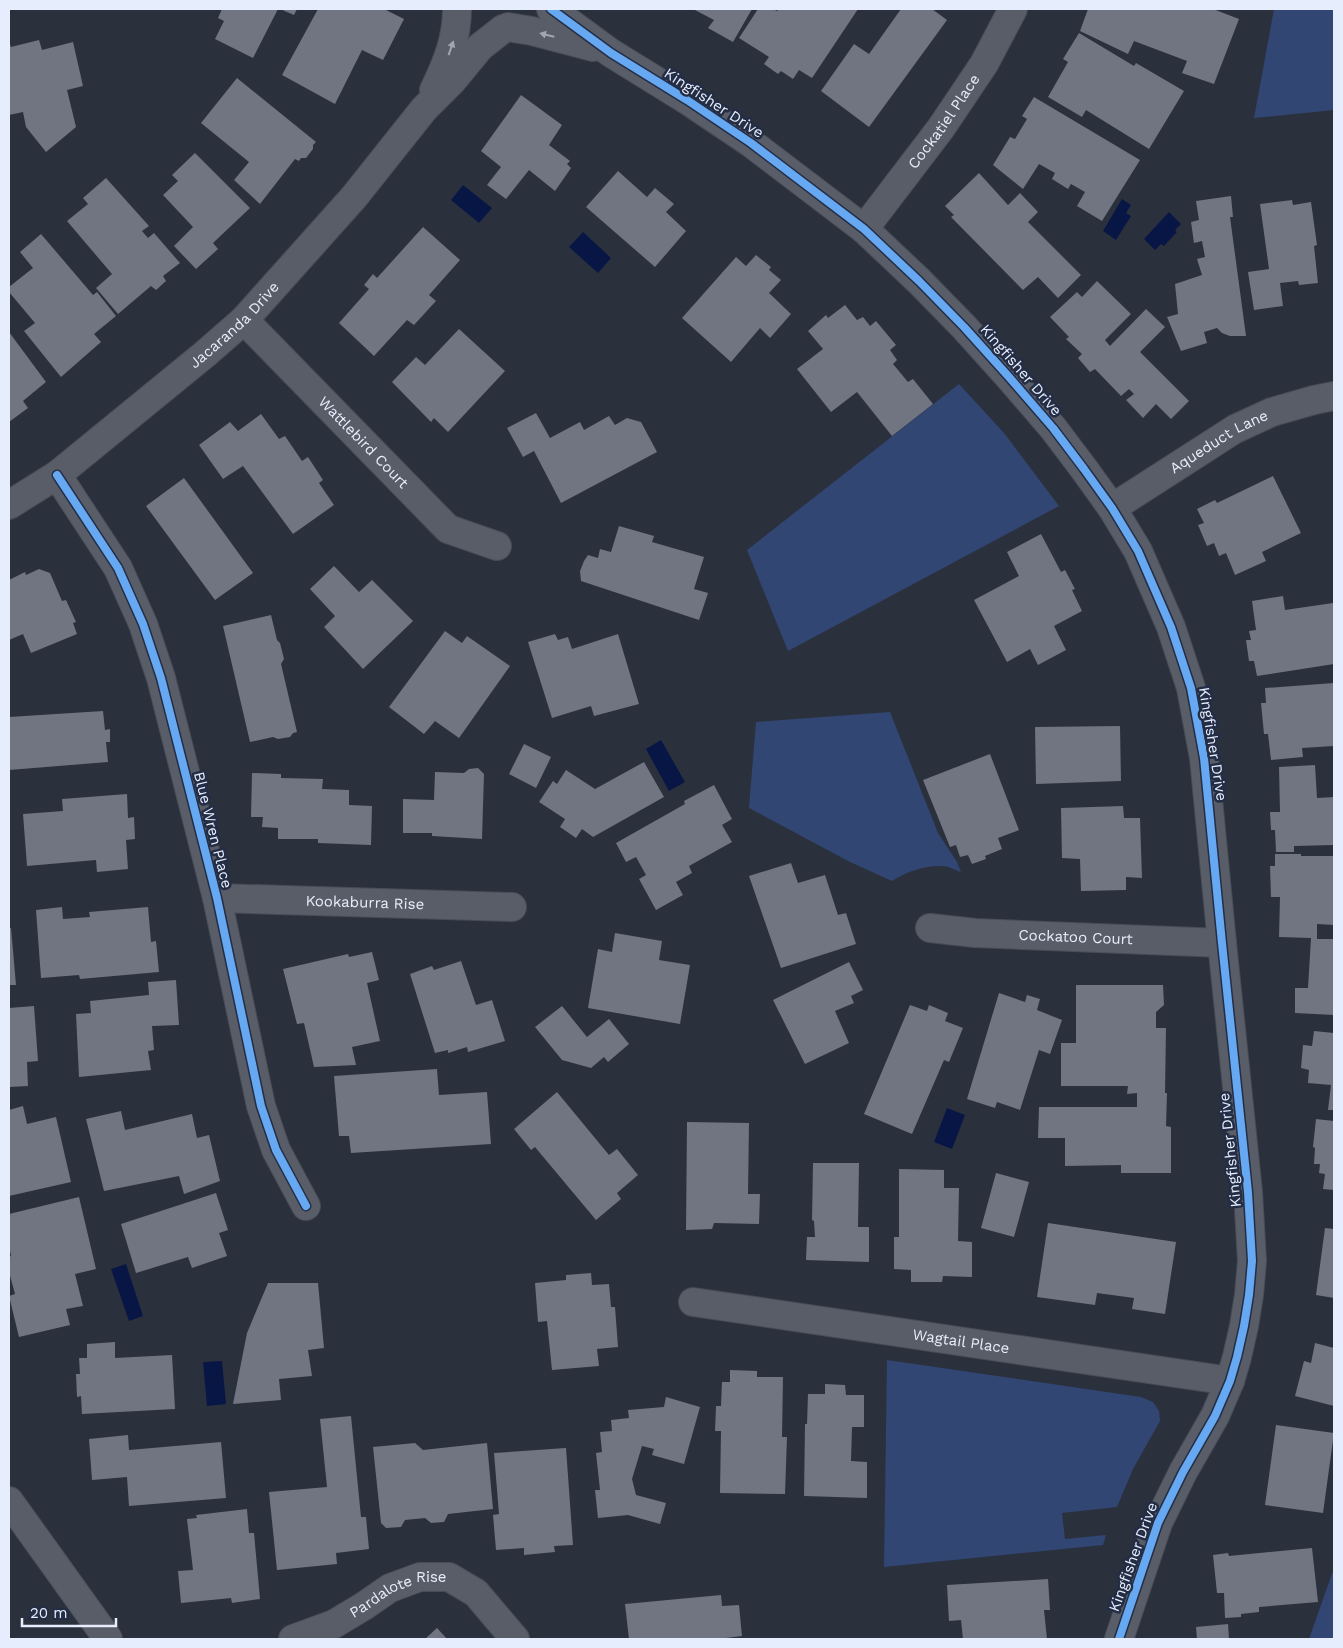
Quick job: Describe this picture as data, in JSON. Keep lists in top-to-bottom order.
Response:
{
  "streets": {
    "street": [
      "Kingfisher Drive",
      "Cockatiel Place",
      "Jacaranda Drive",
      "Wattlebird Court",
      "Aqueduct Lane",
      "Blue Wren Place",
      "Kookaburra Rise",
      "Cockatoo Court",
      "Wagtail Place",
      "Pardalote Rise"
    ]
  },
  "crossings": [
    ["Kingfisher Drive", "Cockatiel Place"],
    ["Kingfisher Drive", "Jacaranda Drive"],
    ["Kingfisher Drive", "Aqueduct Lane"],
    ["Kingfisher Drive", "Cockatoo Court"],
    ["Kingfisher Drive", "Wagtail Place"],
    ["Jacaranda Drive", "Wattlebird Court"],
    ["Jacaranda Drive", "Blue Wren Place"],
    ["Blue Wren Place", "Kookaburra Rise"]
  ],
  "scale_bar": "20 m"
}
